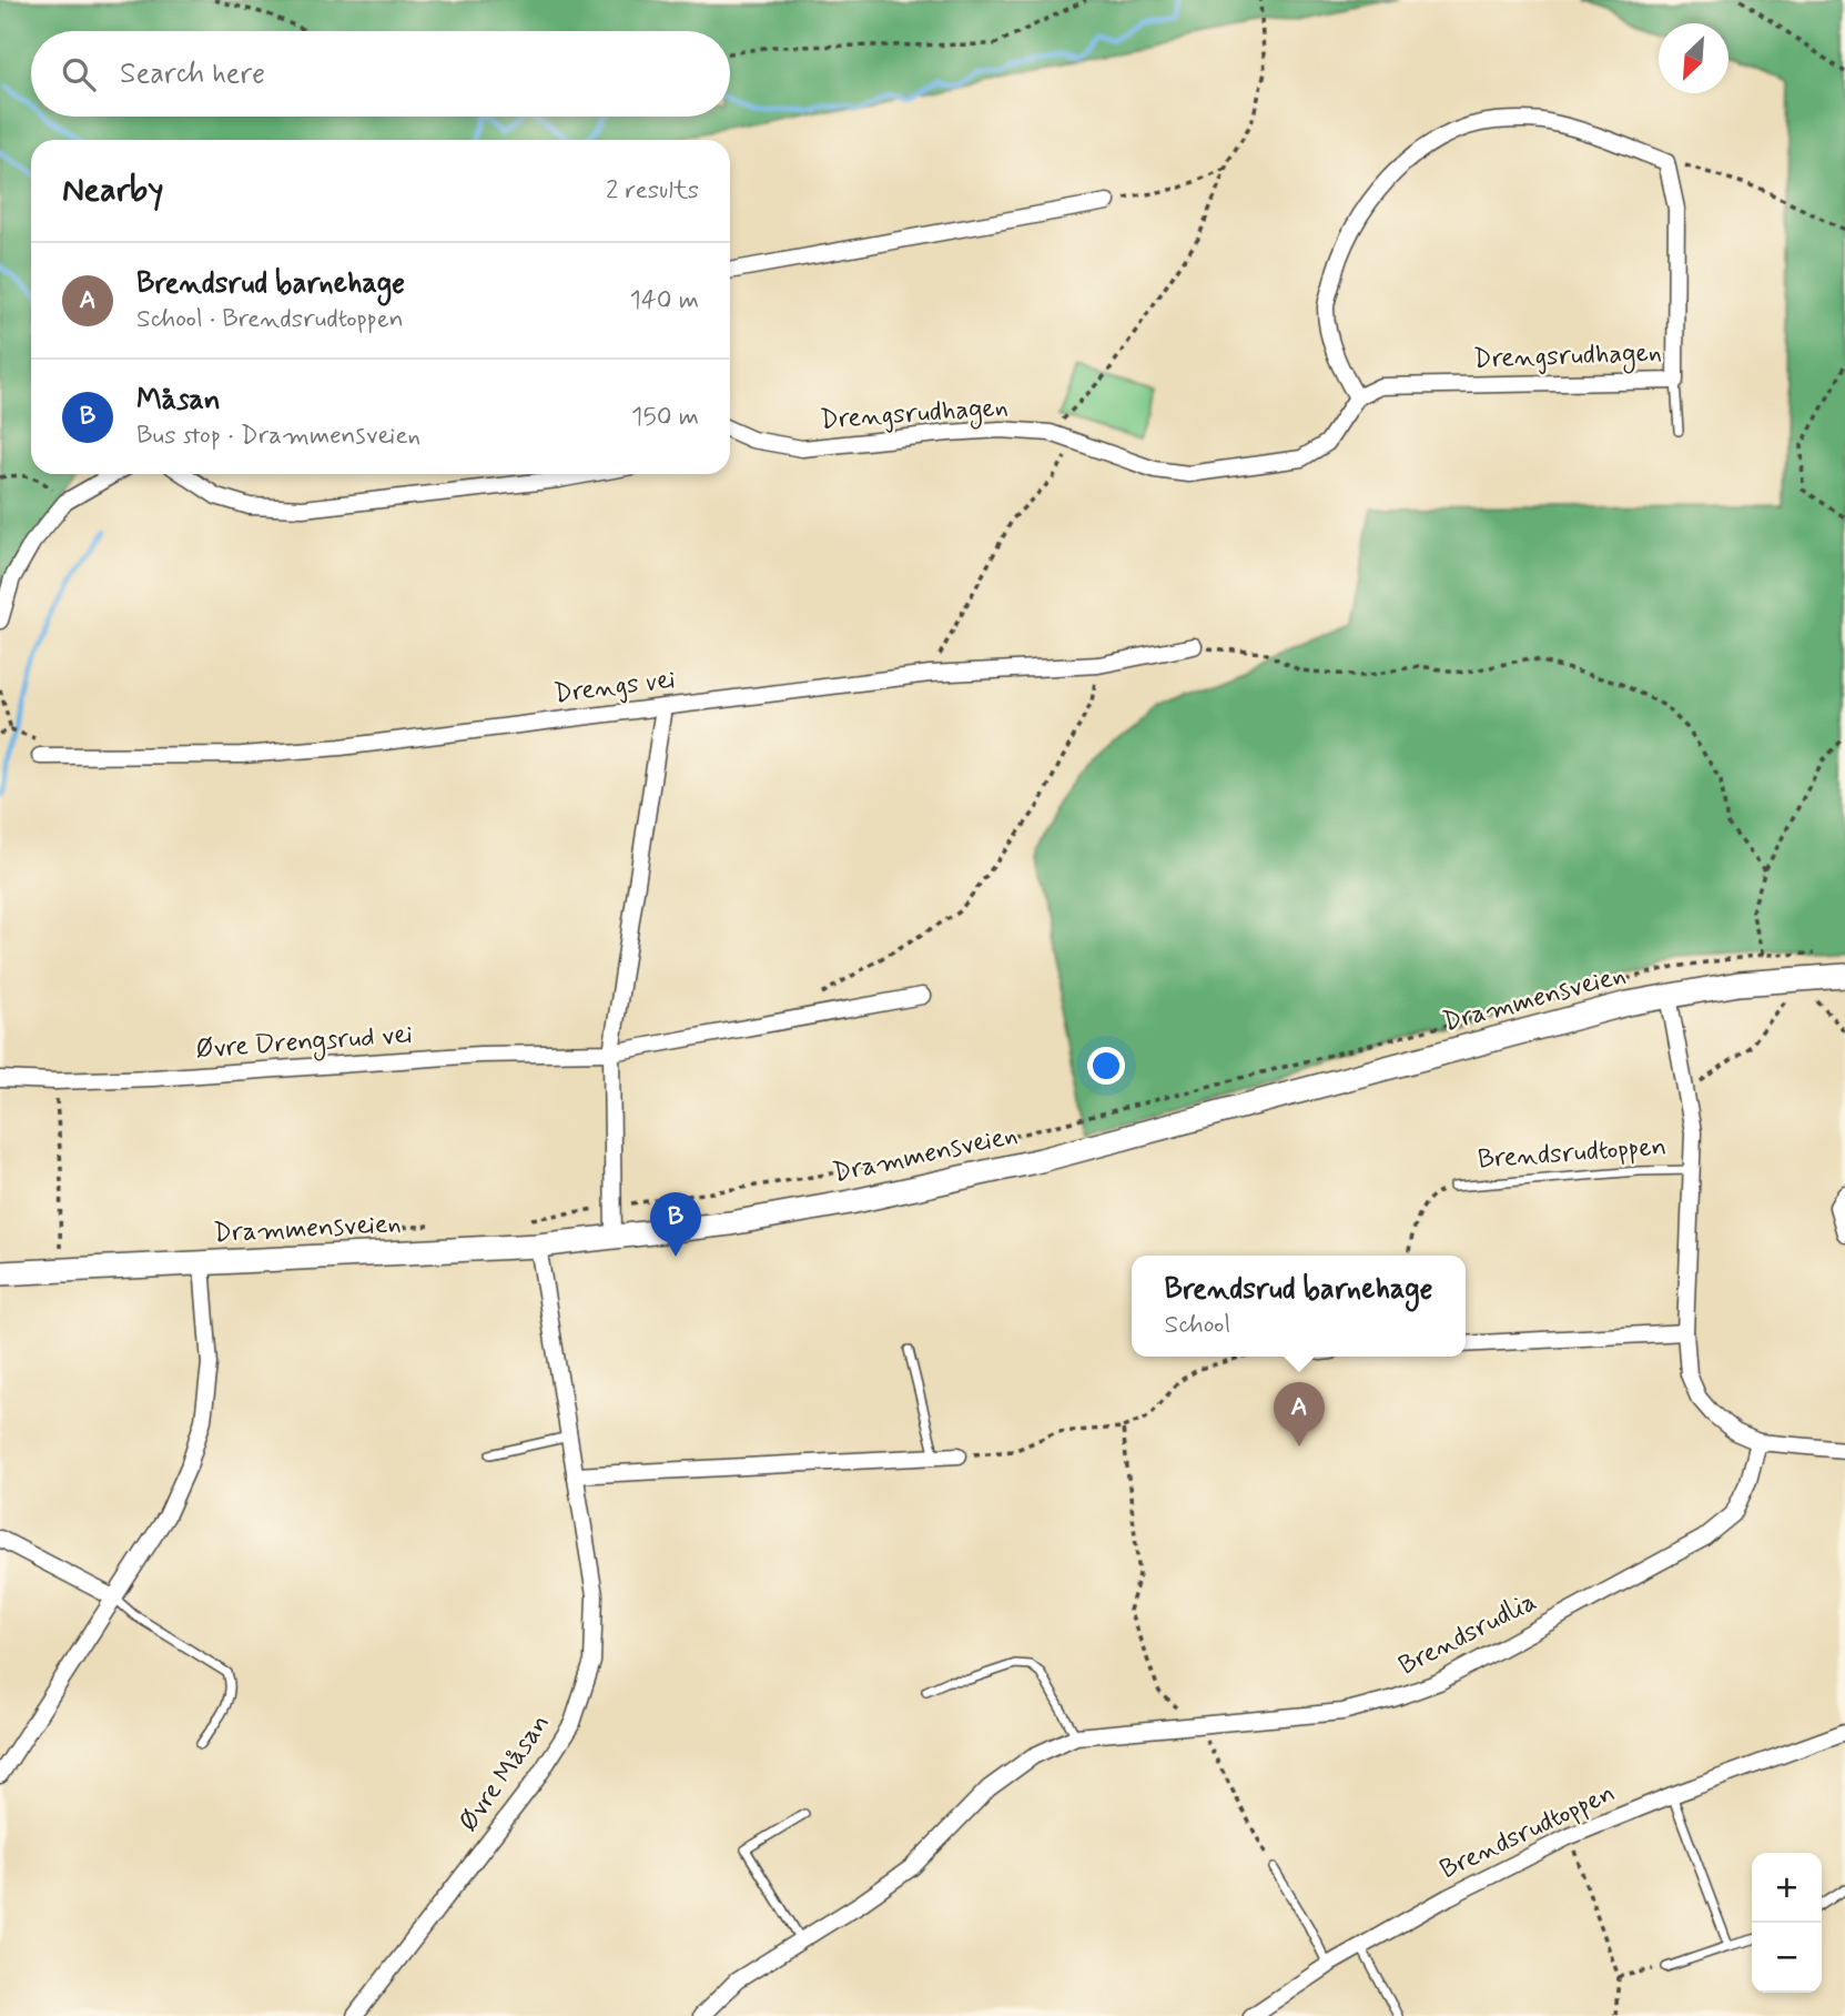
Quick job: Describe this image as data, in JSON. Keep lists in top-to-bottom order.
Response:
{
  "streets": {
    "main road": ["Drammensveien"],
    "street": [
      "Drengsrudhagen",
      "Drengs vei",
      "Øvre Drengsrud vei",
      "Brendsrudtoppen",
      "Brendsrudlia",
      "Øvre Måsan"
    ]
  },
  "crossings": [
    ["Drammensveien", "Brendsrudtoppen"],
    ["Drammensveien", "Øvre Måsan"],
    ["Brendsrudtoppen", "Brendsrudlia"]
  ],
  "north": "bottom left",
  "page": {
    "search": "Search here",
    "heading": ["Nearby", "2 results"],
    "list": [
      {
        "mark": "A",
        "name": "Brendsrud barnehage",
        "note": "School · Brendsrudtoppen",
        "value": "140 m"
      },
      {
        "mark": "B",
        "name": "Måsan",
        "note": "Bus stop · Drammensveien",
        "value": "150 m"
      }
    ],
    "pins": ["B", "A"],
    "popup": ["Brendsrud barnehage", "School"],
    "map_buttons": ["+", "−"]
  }
}
